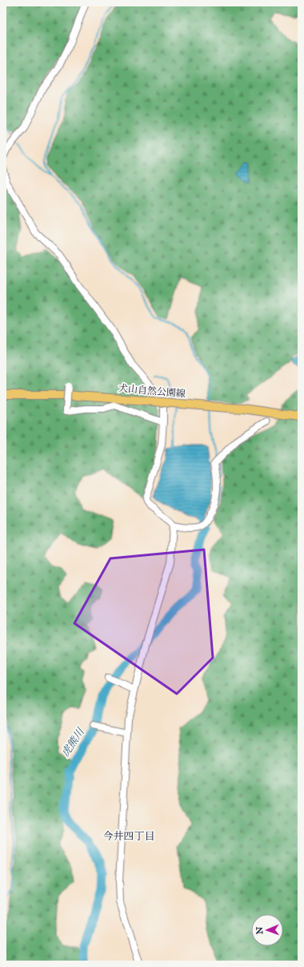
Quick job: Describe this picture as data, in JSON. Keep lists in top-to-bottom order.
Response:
{
  "streets": {
    "main road": ["犬山自然公園線"]
  },
  "districts": ["今井四丁目"],
  "water": ["虎熊川"],
  "north": "left"
}
